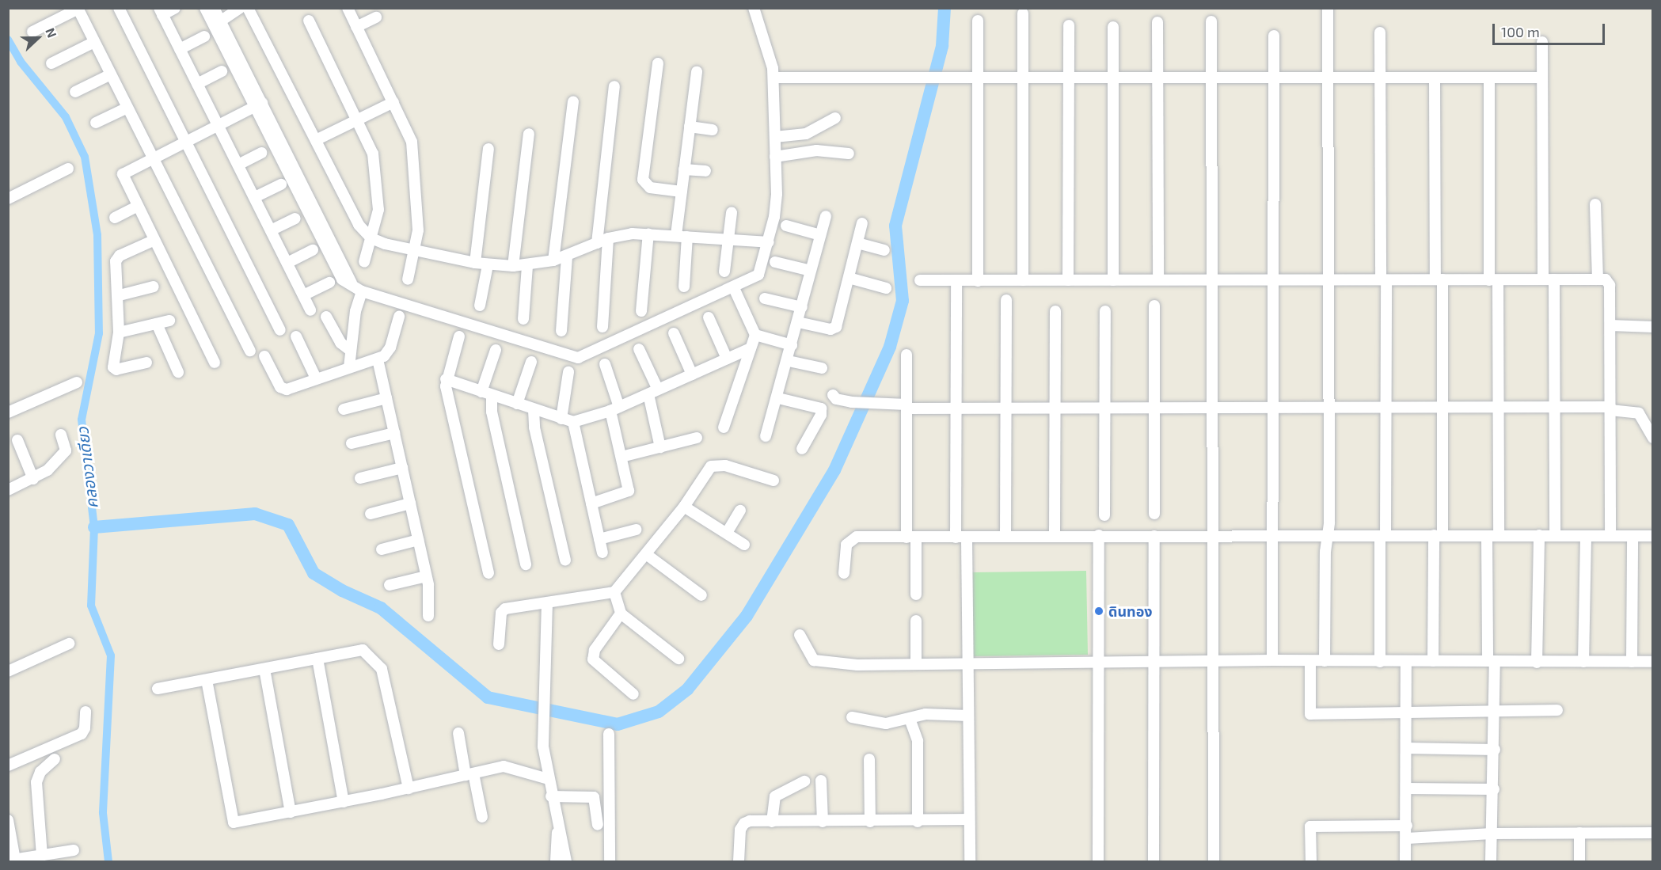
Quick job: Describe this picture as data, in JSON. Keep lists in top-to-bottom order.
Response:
{
  "water": ["คลองวาเดียว"],
  "places": ["ดินทอง"],
  "scale_bar": "100 m",
  "north": "right"
}
